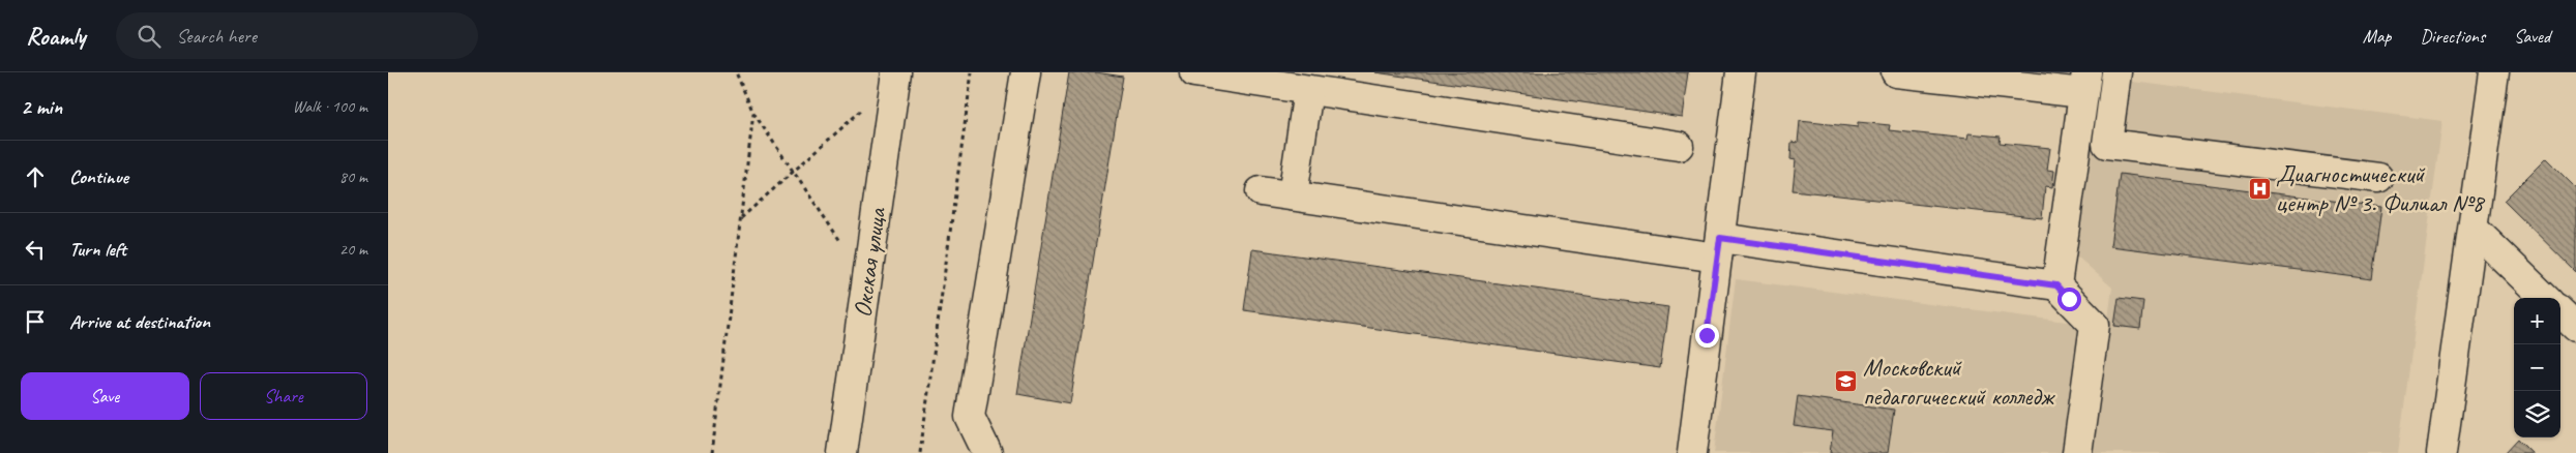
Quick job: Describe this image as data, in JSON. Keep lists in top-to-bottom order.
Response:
{
  "streets": {
    "main road": ["Окская улица"]
  },
  "places": {
    "hospital": ["Диагностический центр № 3. Филиал №8"],
    "school or university": ["Московский педагогический колледж"]
  },
  "page": {
    "header": "Roamly",
    "search": "Search here",
    "nav": ["Map", "Directions", "Saved"],
    "heading": ["2 min", "Walk · 100 m"],
    "list": [
      ["Continue", "80 m"],
      ["Turn left", "20 m"],
      "Arrive at destination"
    ],
    "map_buttons": ["+", "−"],
    "buttons": ["Save", "Share"]
  }
}
